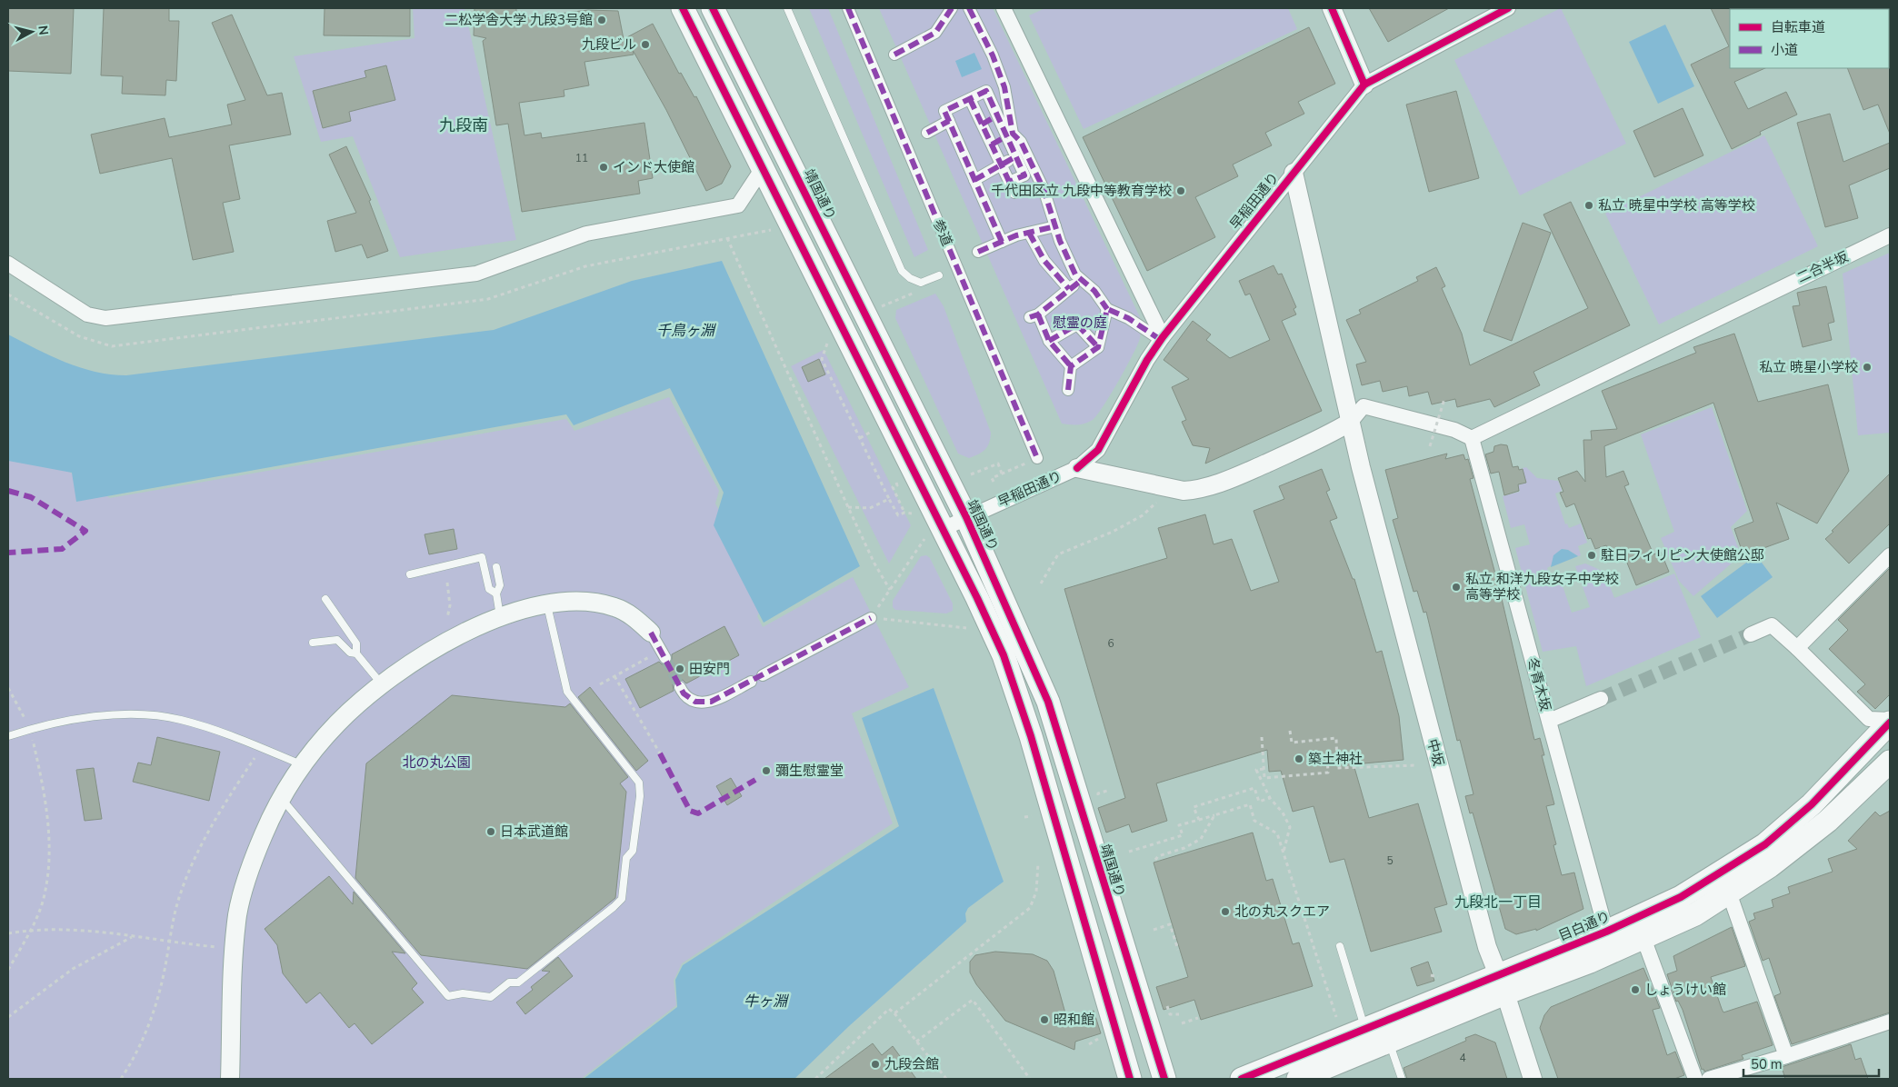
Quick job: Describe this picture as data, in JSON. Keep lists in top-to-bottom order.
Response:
{
  "streets": {
    "main road": ["靖国通り", "目白通り"],
    "street": [
      "早稲田通り",
      "参道",
      "二合半坂",
      "冬青木坂",
      "中坂"
    ]
  },
  "crossings": [
    ["靖国通り", "早稲田通り"],
    ["早稲田通り", "中坂"],
    ["二合半坂", "冬青木坂"],
    ["冬青木坂", "目白通り"],
    ["中坂", "目白通り"]
  ],
  "districts": ["九段南", "九段北一丁目"],
  "water": ["千鳥ヶ淵", "牛ヶ淵"],
  "parks": ["慰霊の庭", "北の丸公園"],
  "places": [
    "二松学舎大学 九段3号館",
    "九段ビル",
    "インド大使館",
    "千代田区立 九段中等教育学校",
    "私立 暁星中学校 高等学校",
    "私立 暁星小学校",
    "駐日フィリピン大使館公邸",
    "私立 和洋九段女子中学校 高等学校",
    "田安門",
    "築土神社",
    "彌生慰霊堂",
    "日本武道館",
    "北の丸スクエア",
    "しょうけい館",
    "昭和館",
    "九段会館"
  ],
  "house_numbers": [
    "11",
    "6",
    "5",
    "4"
  ],
  "legend": ["自転車道", "小道"],
  "scale_bar": "50 m",
  "north": "right"
}
